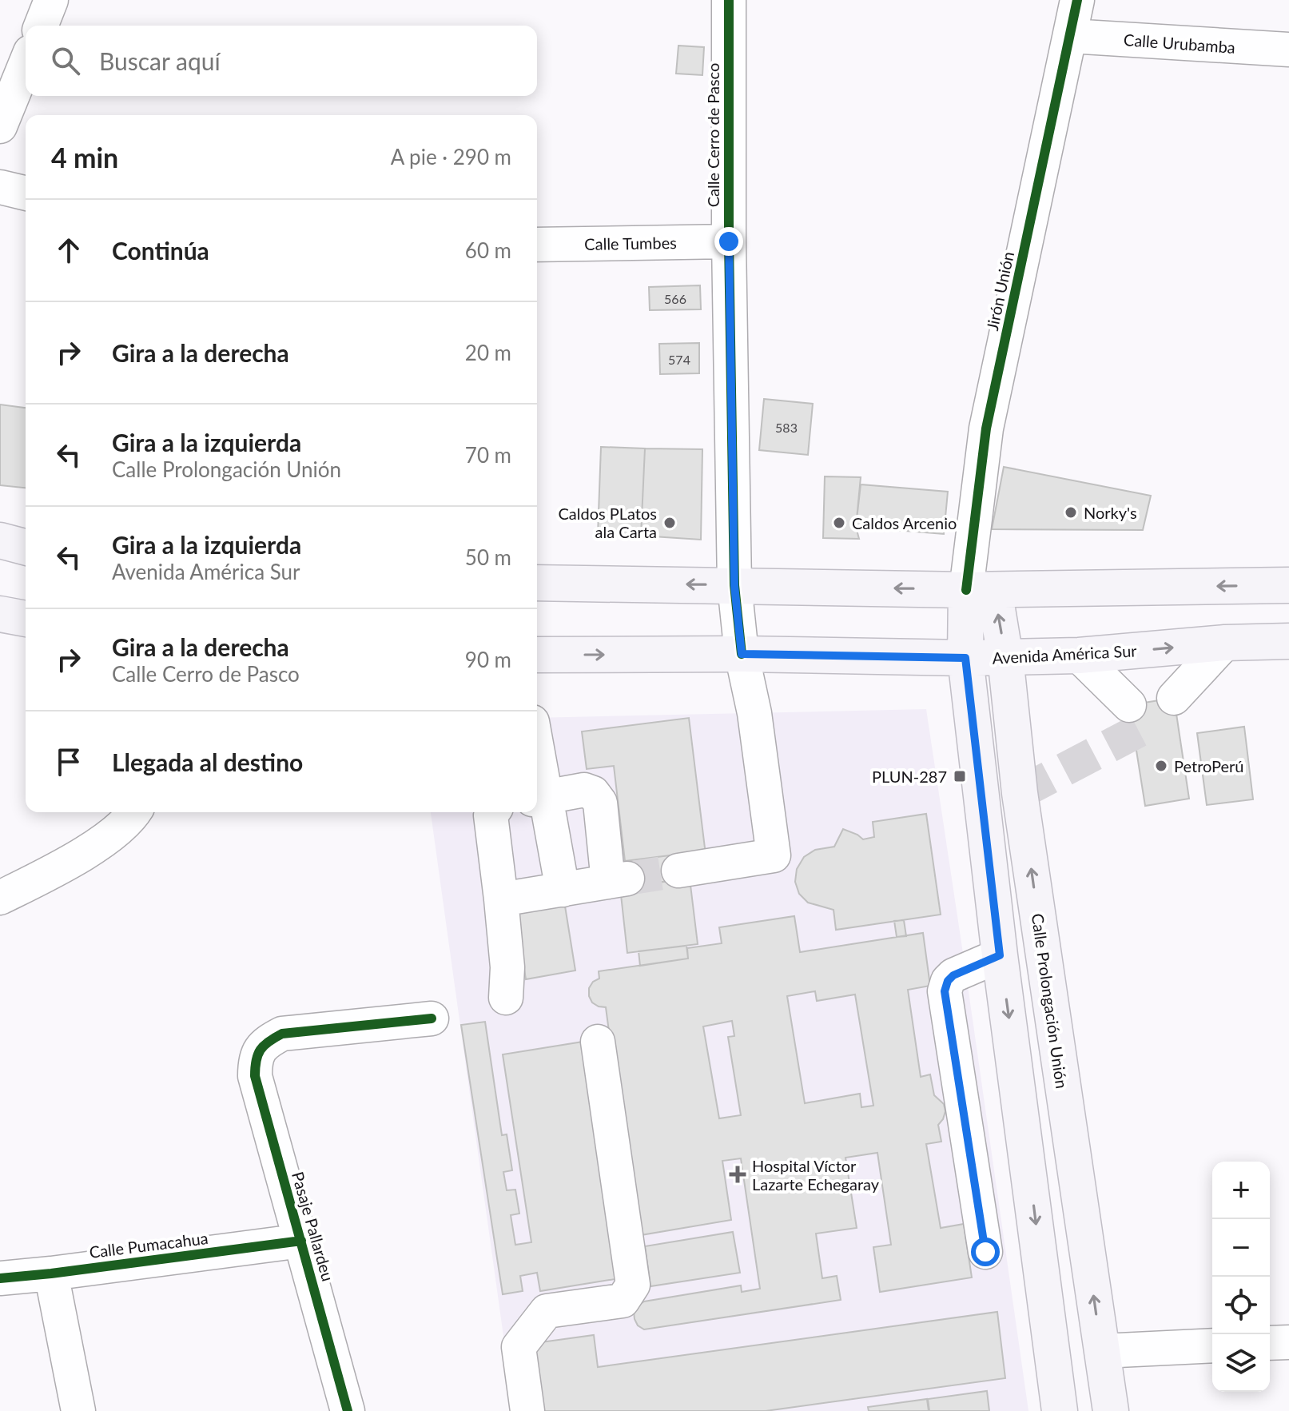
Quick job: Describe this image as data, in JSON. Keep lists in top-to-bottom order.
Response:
{
  "streets": {
    "main road": ["Avenida América Sur", "Calle Prolongación Unión"],
    "street": [
      "Calle Urubamba",
      "Calle Cerro de Pasco",
      "Calle Tumbes",
      "Jirón Unión",
      "Pasaje Pallardeu",
      "Calle Pumacahua"
    ]
  },
  "crossings": [
    ["Calle Urubamba", "Jirón Unión"],
    ["Calle Cerro de Pasco", "Calle Tumbes"],
    ["Calle Cerro de Pasco", "Avenida América Sur"],
    ["Jirón Unión", "Calle Prolongación Unión"],
    ["Avenida América Sur", "Calle Prolongación Unión"],
    ["Pasaje Pallardeu", "Calle Pumacahua"]
  ],
  "places": {
    "other": [
      "Norky's",
      "Caldos PLatos ala Carta",
      "Caldos Arcenio",
      "PetroPerú"
    ],
    "transit": ["PLUN-287"],
    "health": ["Hospital Víctor Lazarte Echegaray"]
  },
  "house_numbers": ["566", "574", "583"],
  "page": {
    "search": "Buscar aquí",
    "heading": ["4 min", "A pie · 290 m"],
    "list": [
      ["Continúa", "60 m"],
      ["Gira a la derecha", "20 m"],
      ["Gira a la izquierda", "Calle Prolongación Unión", "70 m"],
      ["Gira a la izquierda", "Avenida América Sur", "50 m"],
      ["Gira a la derecha", "Calle Cerro de Pasco", "90 m"],
      "Llegada al destino"
    ],
    "map_buttons": ["+", "−"]
  }
}
